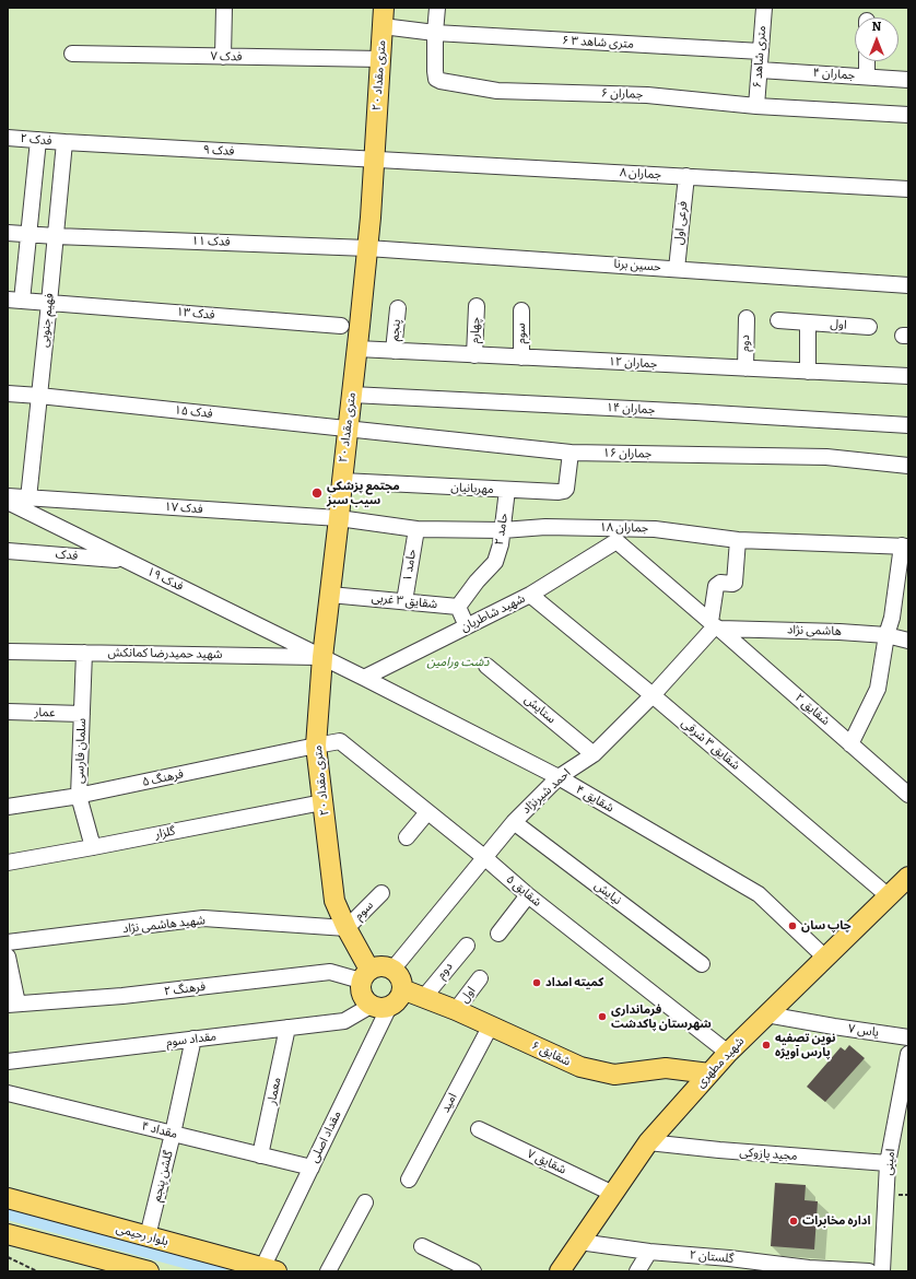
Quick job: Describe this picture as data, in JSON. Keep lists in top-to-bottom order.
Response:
{
  "streets": {
    "main road": [
      "۲۰ متری مقداد",
      "شقایق ۶",
      "شهید مطهری",
      "بلوار رحیمی"
    ],
    "street": [
      "۶ متری شاهد ۳",
      "فدک ۷",
      "۶ متری شاهد",
      "جماران ۴",
      "جماران ۶",
      "فدک ۲",
      "فدک ۹",
      "جماران ۸",
      "فرعی اول",
      "فدک ۱۱",
      "حسین برنا",
      "فدک ۱۳",
      "فهیم جنوبی",
      "اول",
      "پنجم",
      "چهارم",
      "سوم",
      "دوم",
      "جماران ۱۲",
      "جماران ۱۴",
      "فدک ۱۵",
      "جماران ۱۶",
      "مهربانیان",
      "فدک ۱۷",
      "جماران ۱۸",
      "حامد ۲",
      "فدک",
      "حامد ۱",
      "فدک ۱۹",
      "شقایق ۳ غربی",
      "شهید شاطریان",
      "هاشمی نژاد",
      "شهید حمیدرضا کمانکش",
      "ستایش",
      "شقایق ۲",
      "عمار",
      "شقایق ۳ شرقی",
      "سلمان فارسی",
      "فرهنگ ۵",
      "احمد شیرنژاد",
      "شقایق ۴",
      "گلزار",
      "شقایق ۵",
      "نیایش",
      "شهید هاشمی نژاد",
      "فرهنگ ۲",
      "یاس ۷",
      "مقداد سوم",
      "معمار",
      "امید",
      "مقداد ۴",
      "مقداد اصلی",
      "مجید پازوکی",
      "شقایق ۷",
      "امینی",
      "گلشن پنجم",
      "گلستان ۲"
    ]
  },
  "crossings": [
    ["۶ متری شاهد ۳", "۶ متری شاهد"],
    ["۶ متری شاهد ۳", "جماران ۶"],
    ["فدک ۷", "۲۰ متری مقداد"],
    ["۶ متری شاهد", "جماران ۴"],
    ["۶ متری شاهد", "جماران ۶"],
    ["۲۰ متری مقداد", "فدک ۹"],
    ["۲۰ متری مقداد", "جماران ۸"],
    ["۲۰ متری مقداد", "فدک ۱۱"],
    ["۲۰ متری مقداد", "حسین برنا"],
    ["۲۰ متری مقداد", "سوم"],
    ["۲۰ متری مقداد", "جماران ۱۲"],
    ["۲۰ متری مقداد", "جماران ۱۴"],
    ["۲۰ متری مقداد", "فدک ۱۵"],
    ["۲۰ متری مقداد", "جماران ۱۶"],
    ["۲۰ متری مقداد", "مهربانیان"],
    ["۲۰ متری مقداد", "فدک ۱۷"],
    ["۲۰ متری مقداد", "جماران ۱۸"],
    ["۲۰ متری مقداد", "فدک ۱۹"],
    ["۲۰ متری مقداد", "شقایق ۳ غربی"],
    ["۲۰ متری مقداد", "شهید حمیدرضا کمانکش"],
    ["۲۰ متری مقداد", "فرهنگ ۵"],
    ["۲۰ متری مقداد", "احمد شیرنژاد"],
    ["۲۰ متری مقداد", "شقایق ۴"],
    ["۲۰ متری مقداد", "گلزار"],
    ["۲۰ متری مقداد", "شقایق ۵"],
    ["۲۰ متری مقداد", "شهید هاشمی نژاد"],
    ["۲۰ متری مقداد", "فرهنگ ۲"],
    ["۲۰ متری مقداد", "مقداد سوم"],
    ["۲۰ متری مقداد", "شقایق ۶"],
    ["۲۰ متری مقداد", "مقداد اصلی"],
    ["فدک ۲", "فدک ۹"],
    ["فدک ۲", "فهیم جنوبی"],
    ["فدک ۹", "جماران ۸"],
    ["فدک ۹", "فهیم جنوبی"],
    ["جماران ۸", "فرعی اول"],
    ["فرعی اول", "حسین برنا"],
    ["فدک ۱۱", "حسین برنا"],
    ["فدک ۱۱", "فهیم جنوبی"],
    ["فدک ۱۳", "فهیم جنوبی"],
    ["فهیم جنوبی", "فدک ۱۵"],
    ["فهیم جنوبی", "فدک ۱۷"],
    ["اول", "شقایق ۶"],
    ["پنجم", "جماران ۱۲"],
    ["چهارم", "جماران ۱۲"],
    ["سوم", "جماران ۱۲"],
    ["سوم", "شهید هاشمی نژاد"],
    ["دوم", "جماران ۱۲"],
    ["دوم", "شقایق ۶"],
    ["فدک ۱۵", "جماران ۱۶"],
    ["جماران ۱۶", "مهربانیان"],
    ["مهربانیان", "حامد ۲"],
    ["فدک ۱۷", "جماران ۱۸"],
    ["جماران ۱۸", "حامد ۲"],
    ["جماران ۱۸", "حامد ۱"],
    ["جماران ۱۸", "شهید شاطریان"],
    ["جماران ۱۸", "شقایق ۲"],
    ["حامد ۲", "شقایق ۳ غربی"],
    ["فدک", "فدک ۱۹"],
    ["حامد ۱", "شقایق ۳ غربی"],
    ["فدک ۱۹", "شهید حمیدرضا کمانکش"],
    ["فدک ۱۹", "شقایق ۴"],
    ["شهید شاطریان", "شقایق ۲"],
    ["شهید شاطریان", "شقایق ۳ شرقی"],
    ["شهید شاطریان", "شقایق ۴"],
    ["هاشمی نژاد", "شقایق ۲"],
    ["هاشمی نژاد", "احمد شیرنژاد"],
    ["شهید حمیدرضا کمانکش", "سلمان فارسی"],
    ["شهید حمیدرضا کمانکش", "شقایق ۴"],
    ["ستایش", "احمد شیرنژاد"],
    ["شقایق ۲", "احمد شیرنژاد"],
    ["عمار", "سلمان فارسی"],
    ["شقایق ۳ شرقی", "احمد شیرنژاد"],
    ["شقایق ۳ شرقی", "شهید مطهری"],
    ["سلمان فارسی", "فرهنگ ۵"],
    ["سلمان فارسی", "گلزار"],
    ["فرهنگ ۵", "شقایق ۵"],
    ["احمد شیرنژاد", "شقایق ۴"],
    ["احمد شیرنژاد", "شقایق ۵"],
    ["احمد شیرنژاد", "نیایش"],
    ["احمد شیرنژاد", "فرهنگ ۲"],
    ["احمد شیرنژاد", "مقداد سوم"],
    ["احمد شیرنژاد", "شقایق ۶"],
    ["احمد شیرنژاد", "مقداد اصلی"],
    ["شقایق ۴", "شهید مطهری"],
    ["شقایق ۵", "شهید مطهری"],
    ["فرهنگ ۲", "مقداد سوم"],
    ["فرهنگ ۲", "شقایق ۶"],
    ["فرهنگ ۲", "مقداد اصلی"],
    ["یاس ۷", "شهید مطهری"],
    ["مقداد سوم", "شقایق ۶"],
    ["مقداد سوم", "معمار"],
    ["مقداد سوم", "مقداد اصلی"],
    ["مقداد سوم", "گلشن پنجم"],
    ["شقایق ۶", "شهید مطهری"],
    ["شقایق ۶", "امید"],
    ["شقایق ۶", "مقداد اصلی"],
    ["شهید مطهری", "مجید پازوکی"],
    ["شهید مطهری", "شقایق ۷"],
    ["شهید مطهری", "گلستان ۲"],
    ["معمار", "مقداد ۴"],
    ["مقداد ۴", "مقداد اصلی"],
    ["مقداد ۴", "گلشن پنجم"],
    ["مقداد اصلی", "بلوار رحیمی"],
    ["مجید پازوکی", "امینی"],
    ["گلشن پنجم", "بلوار رحیمی"]
  ],
  "parks": ["دشت ورامین"],
  "places": [
    "مجتمع پزشکی سیب سبز",
    "چاپ سان",
    "کمیته امداد",
    "فرمانداری شهرستان پاکدشت",
    "نوین تصفیه پارس آویژه",
    "اداره مخابرات"
  ],
  "north": "top"
}
